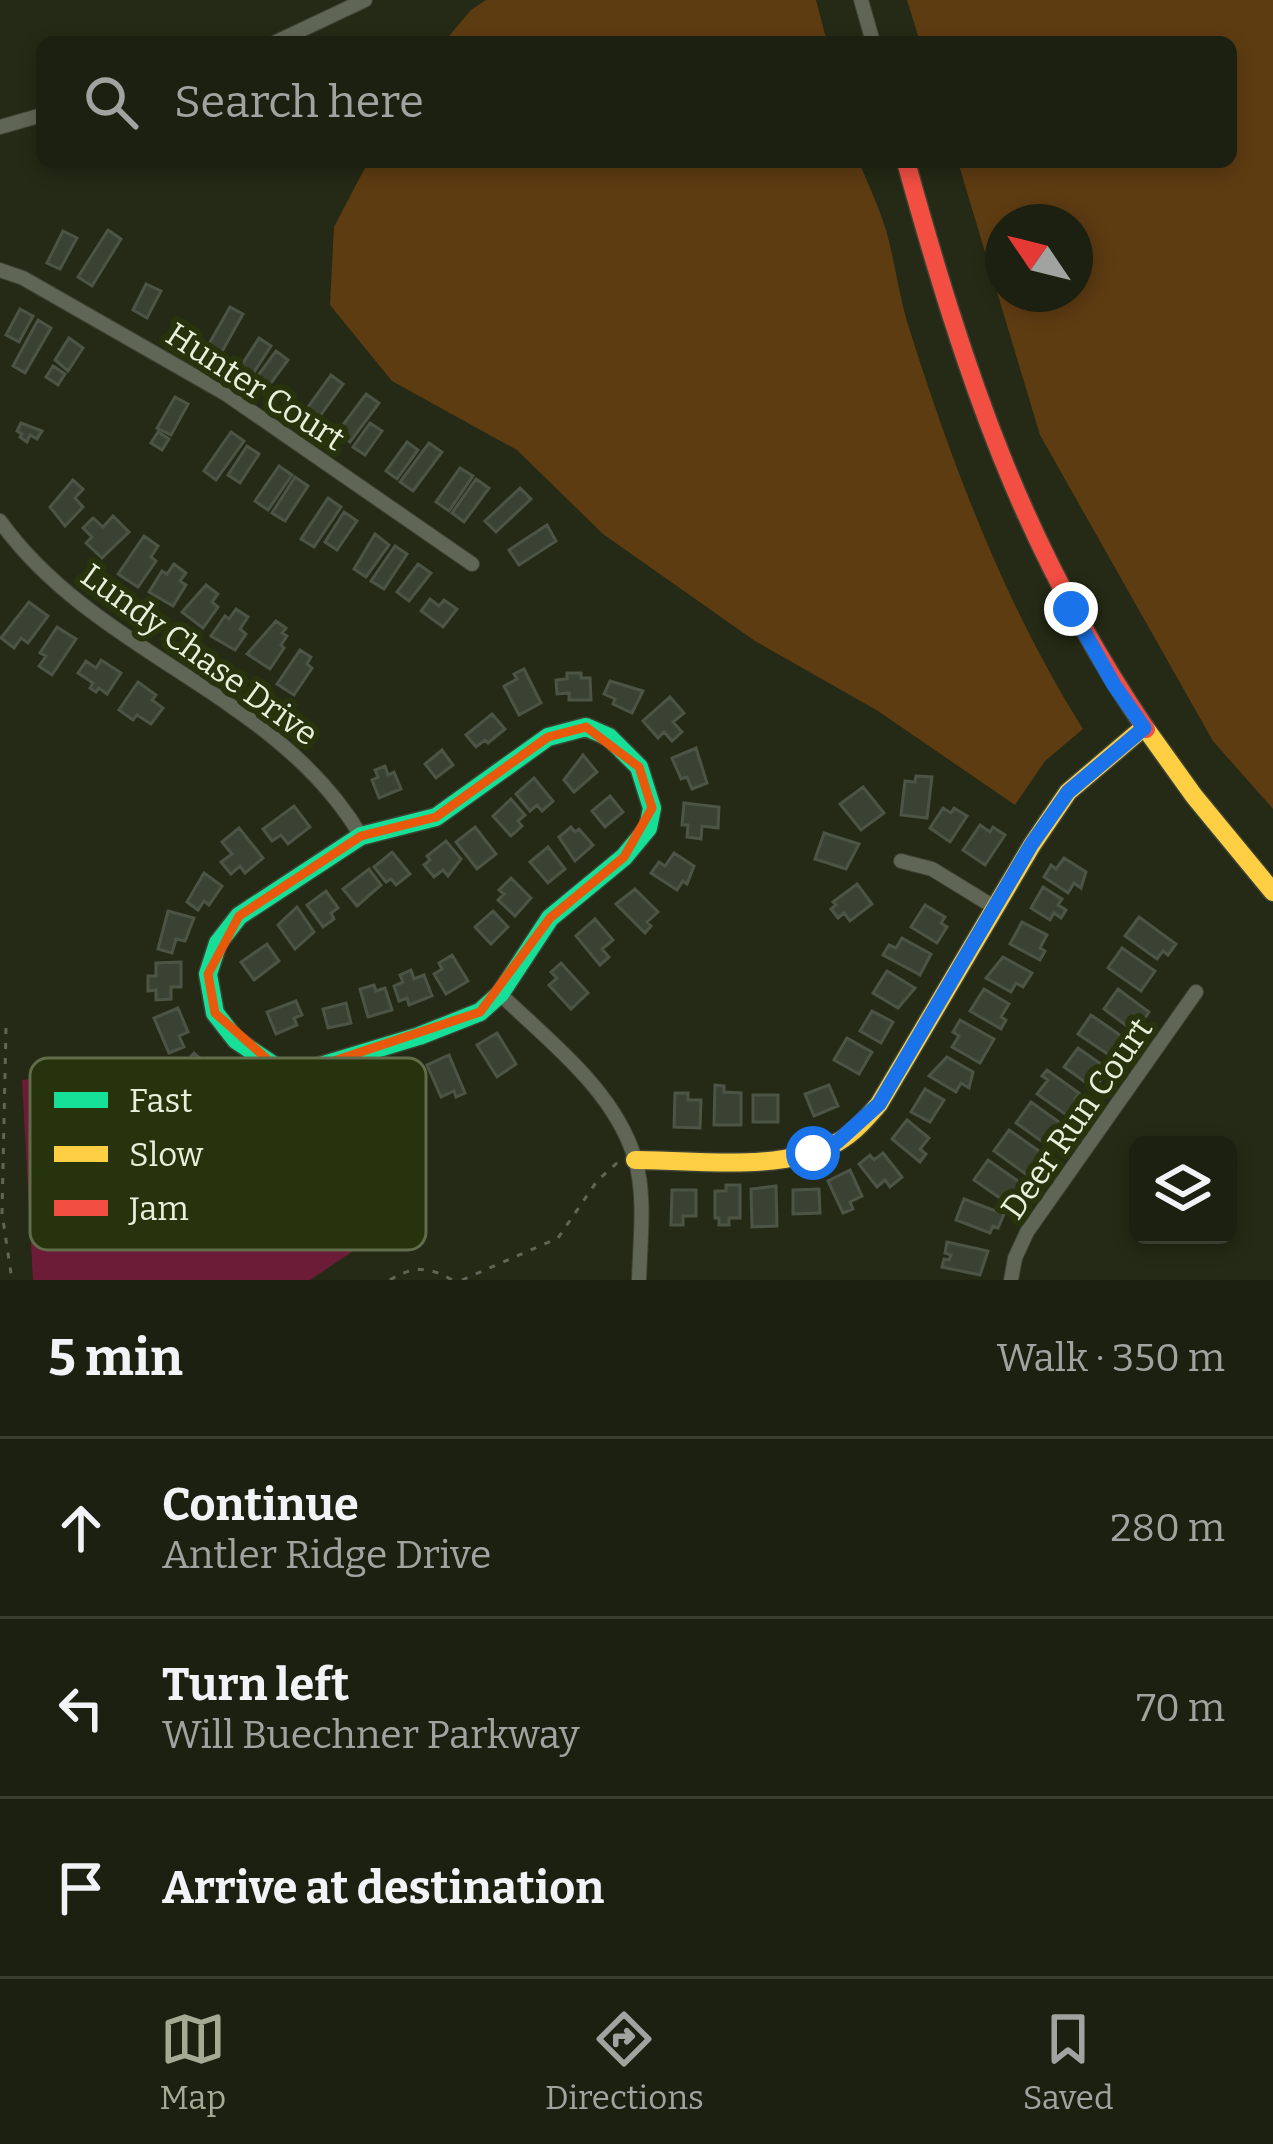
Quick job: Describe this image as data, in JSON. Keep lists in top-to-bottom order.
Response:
{
  "streets": {
    "street": ["Hunter Court", "Lundy Chase Drive", "Deer Run Court"]
  },
  "legend": ["Fast", "Slow", "Jam"],
  "north": "top left",
  "page": {
    "search": "Search here",
    "heading": ["5 min", "Walk · 350 m"],
    "list": [
      ["Continue", "Antler Ridge Drive", "280 m"],
      ["Turn left", "Will Buechner Parkway", "70 m"],
      "Arrive at destination"
    ],
    "nav": ["Map", "Directions", "Saved"]
  }
}
